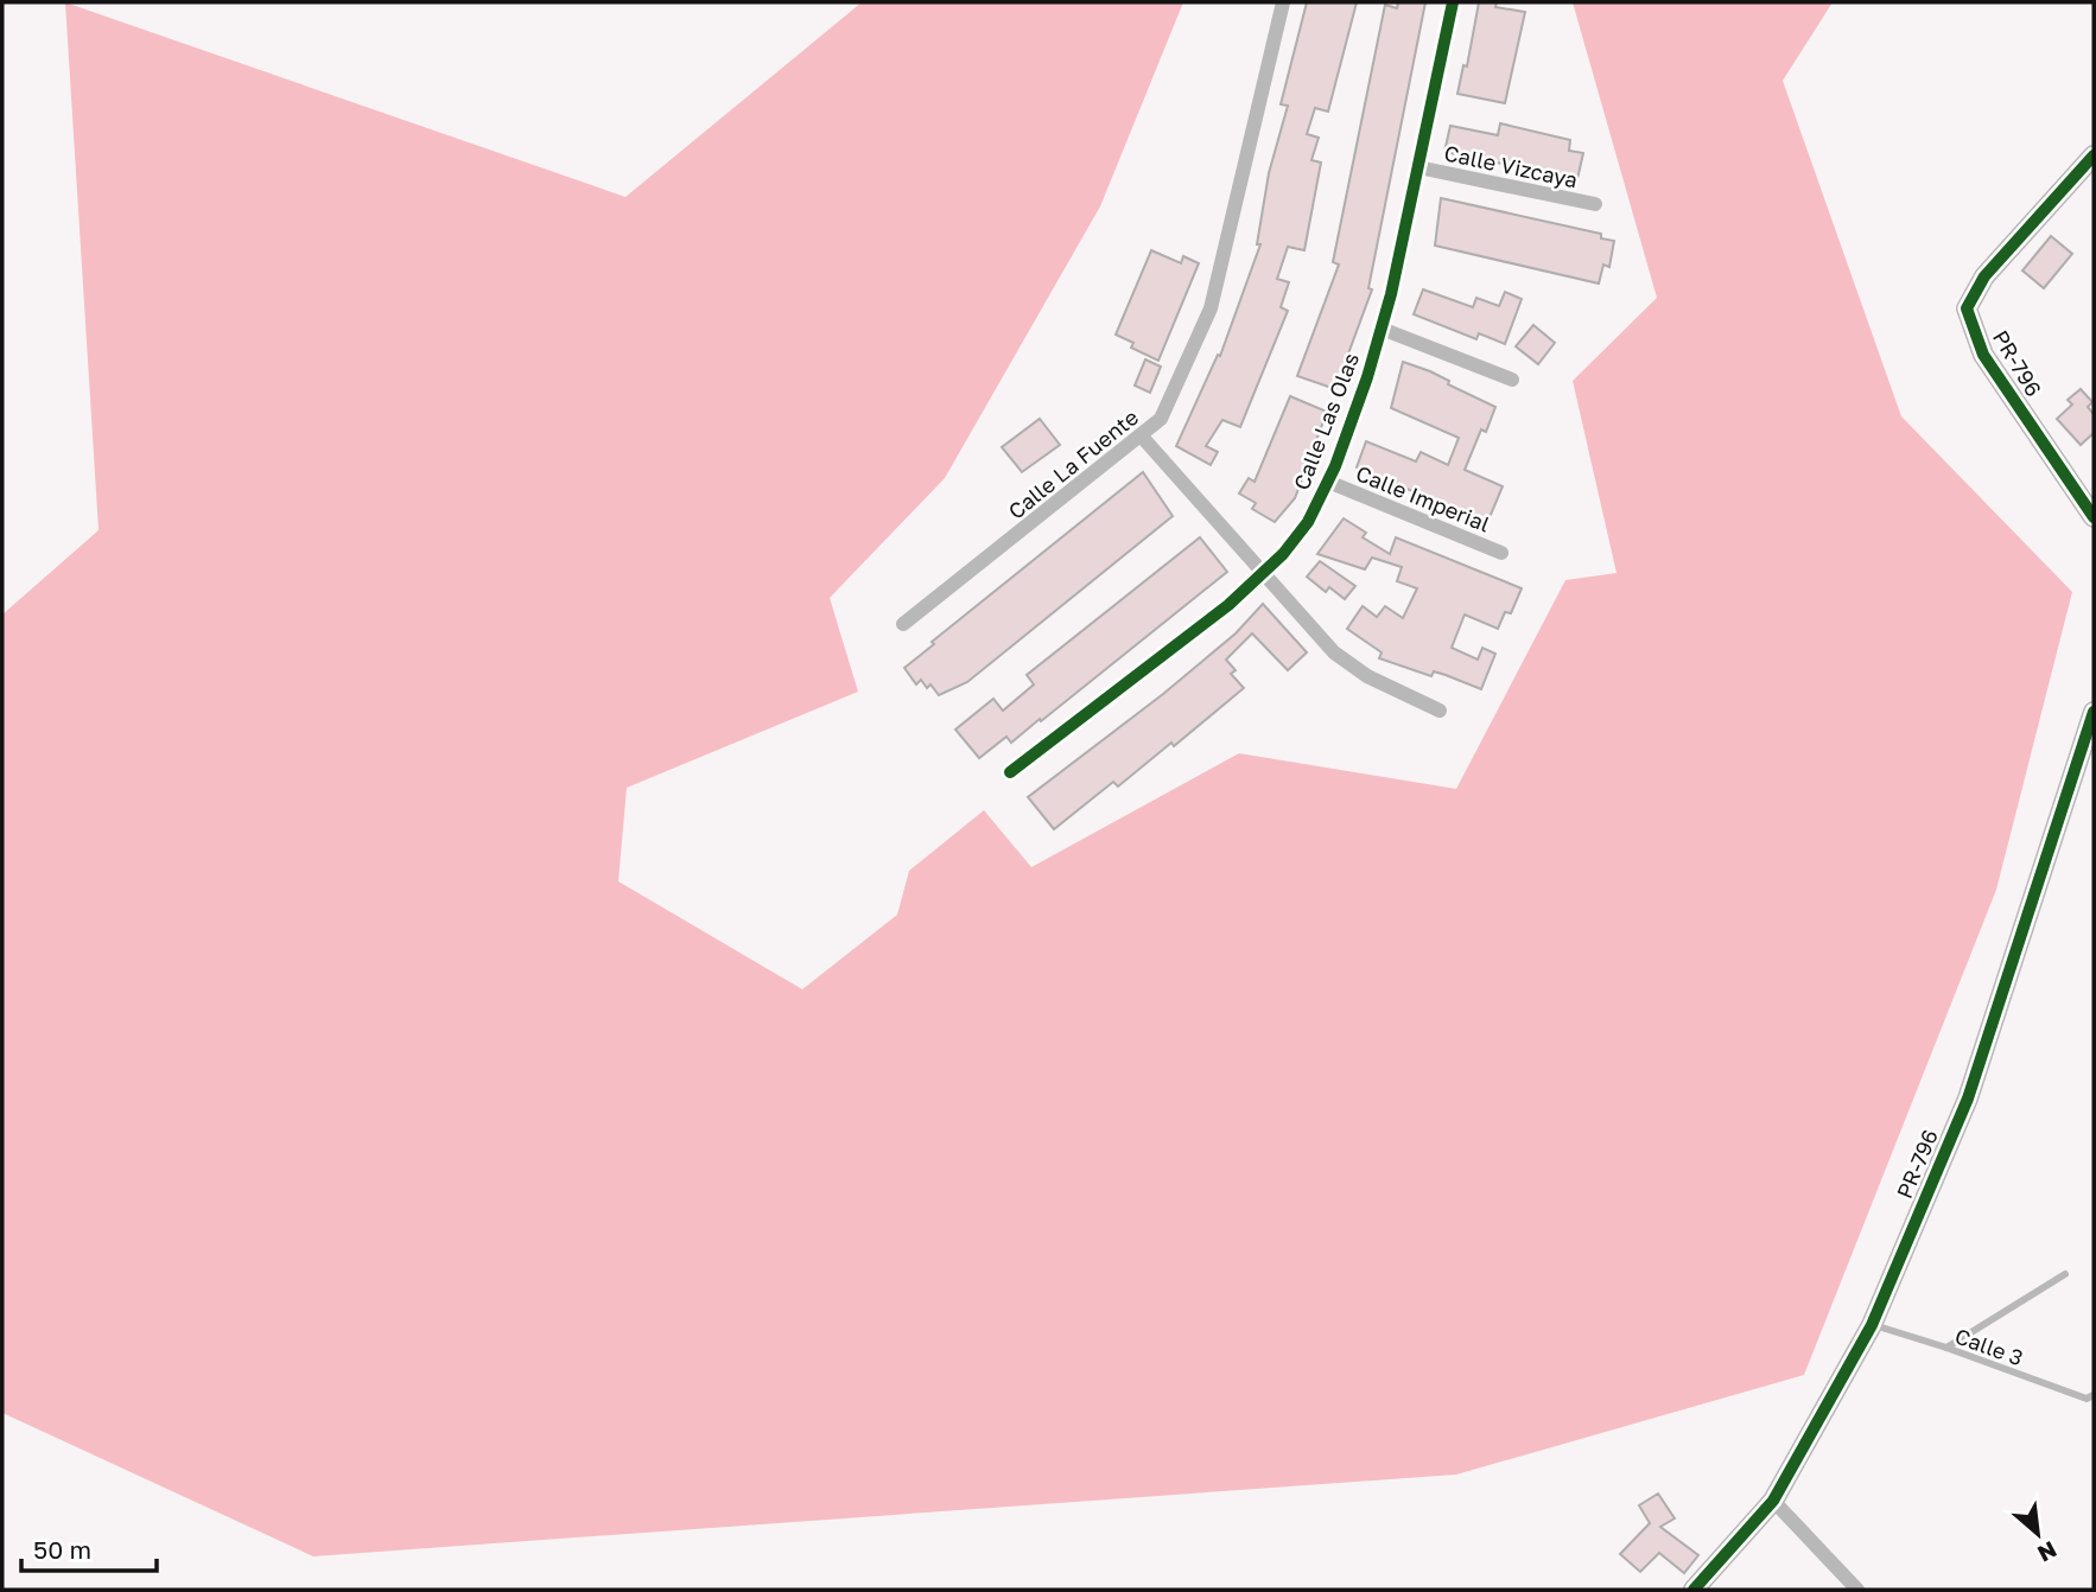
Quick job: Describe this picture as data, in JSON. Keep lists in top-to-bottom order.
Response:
{
  "streets": {
    "street": [
      "Calle Vizcaya",
      "PR-796",
      "Calle Las Olas",
      "Calle La Fuente",
      "Calle Imperial"
    ],
    "lane": ["Calle 3"]
  },
  "crossings": [
    ["Calle Vizcaya", "Calle Las Olas"],
    ["PR-796", "Calle 3"],
    ["Calle Las Olas", "Calle Imperial"]
  ],
  "scale_bar": "50 m",
  "north": "bottom right"
}
